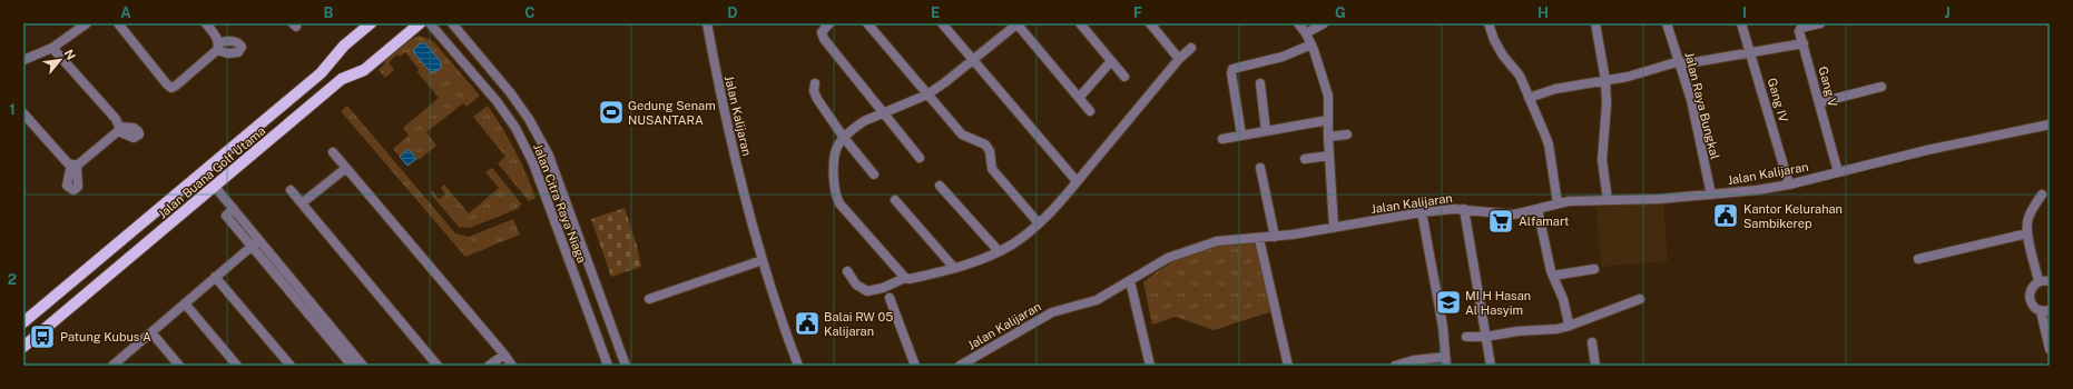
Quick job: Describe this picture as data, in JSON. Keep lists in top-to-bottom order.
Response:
{
  "streets": {
    "main road": ["Jalan Buana Golf Utama"],
    "street": [
      "Gang V",
      "Gang IV",
      "Jalan Raya Bungkal",
      "Jalan Kalijaran",
      "Jalan Citra Raya Niaga"
    ]
  },
  "crossings": [
    ["Gang V", "Jalan Kalijaran"],
    ["Gang IV", "Jalan Kalijaran"],
    ["Jalan Raya Bungkal", "Jalan Kalijaran"]
  ],
  "places": {
    "sports": ["Gedung Senam NUSANTARA"],
    "public building": ["Kantor Kelurahan Sambikerep", "Balai RW 05 Kalijaran"],
    "supermarket": ["Alfamart"],
    "school or university": ["MI H Hasan Al Hasyim"],
    "bus stop": ["Patung Kubus A"]
  },
  "north": "top right",
  "grid": {
    "columns": [
      "A",
      "B",
      "C",
      "D",
      "E",
      "F",
      "G",
      "H",
      "I",
      "J"
    ],
    "rows": ["1", "2"]
  }
}
